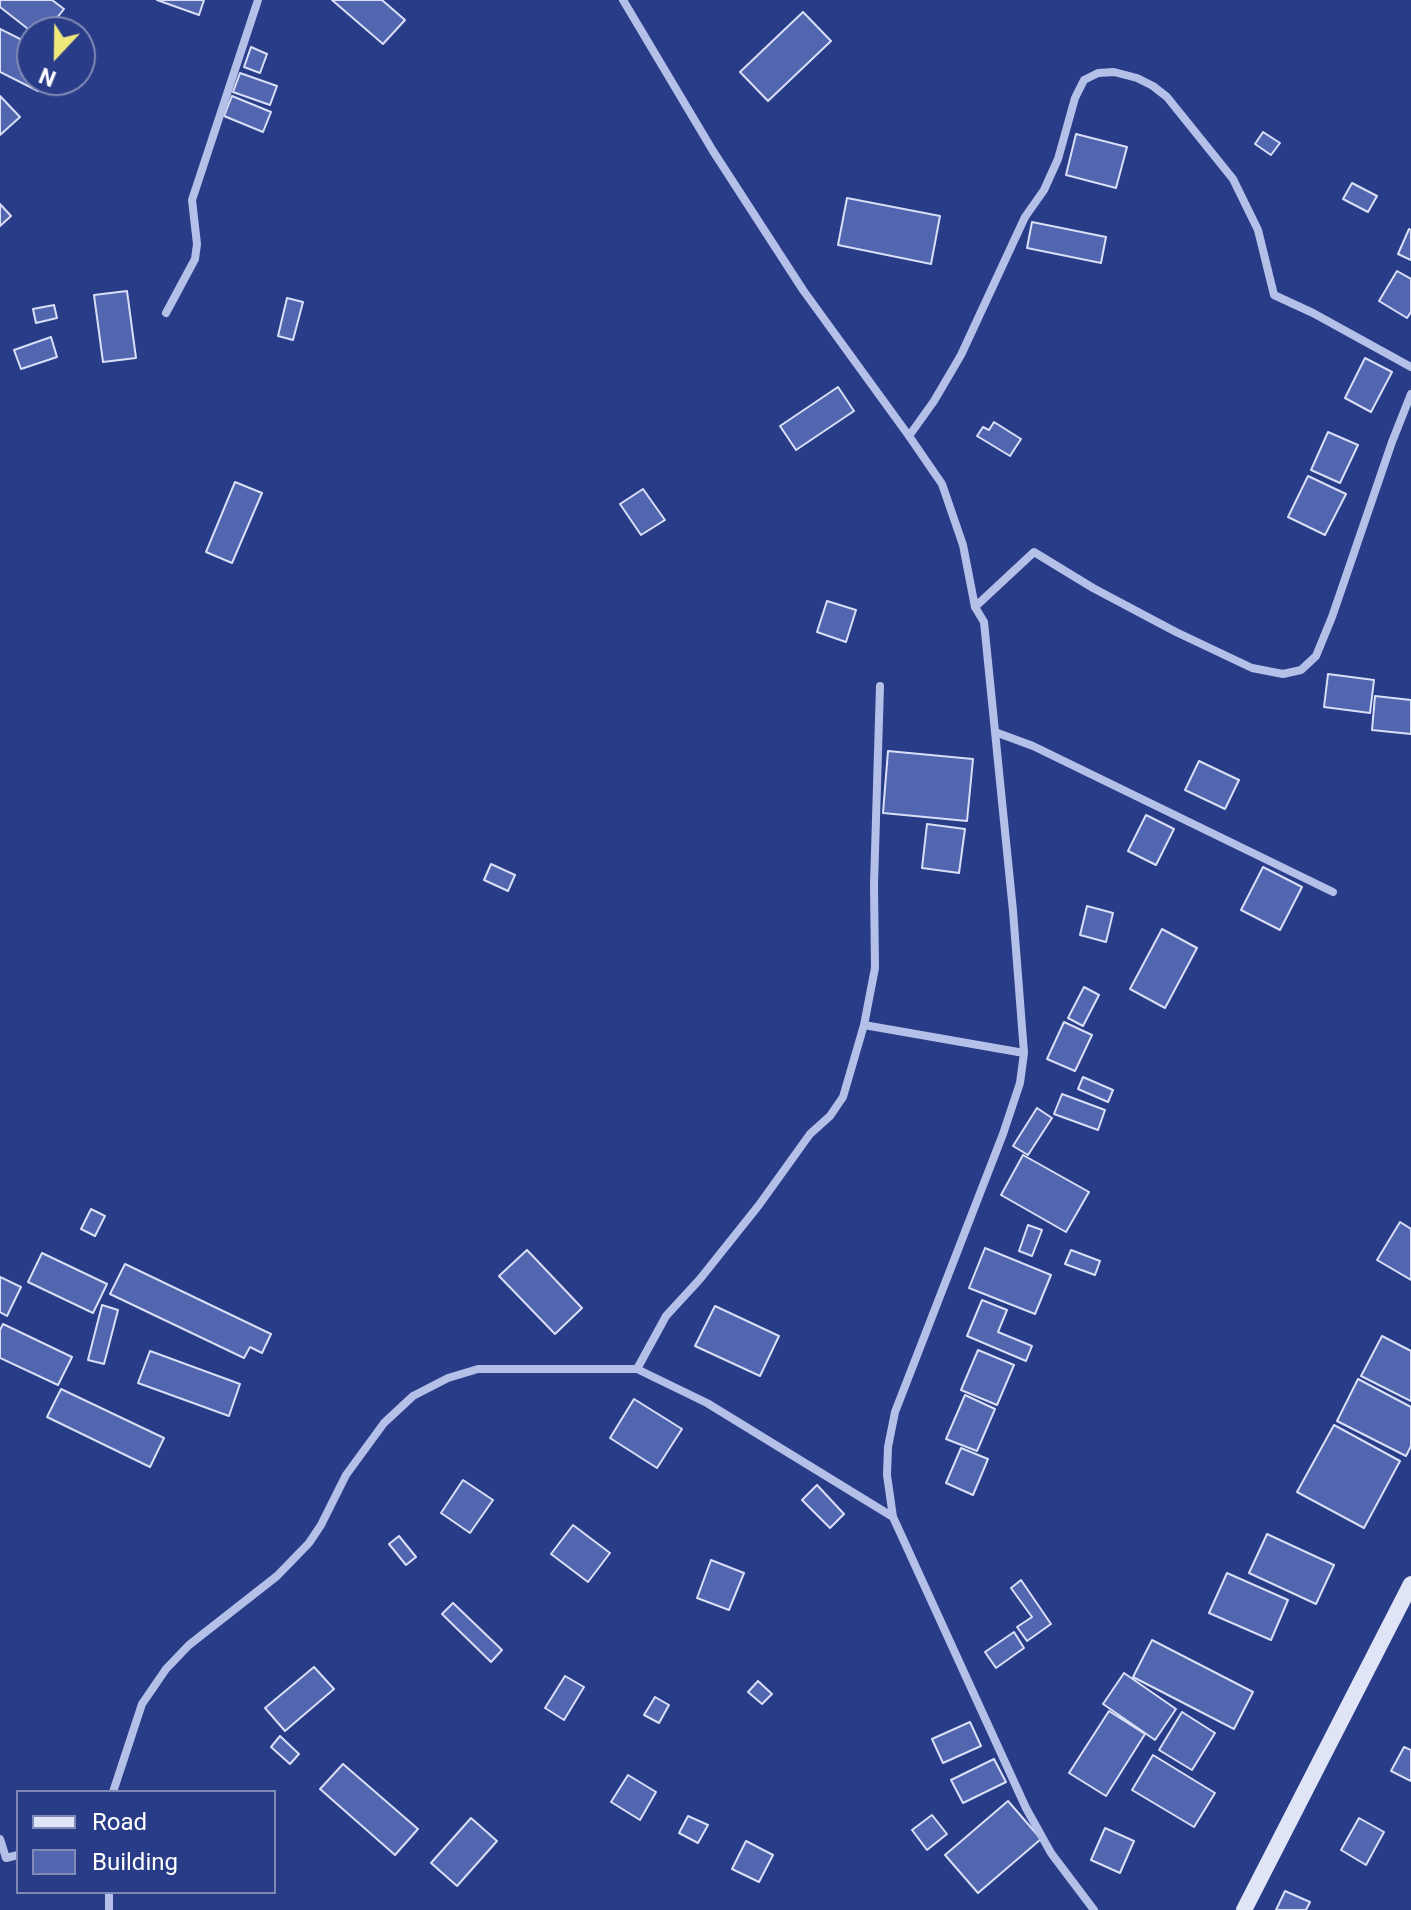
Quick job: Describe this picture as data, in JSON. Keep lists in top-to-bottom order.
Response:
{
  "legend": ["Road", "Building"],
  "north": "bottom"
}
